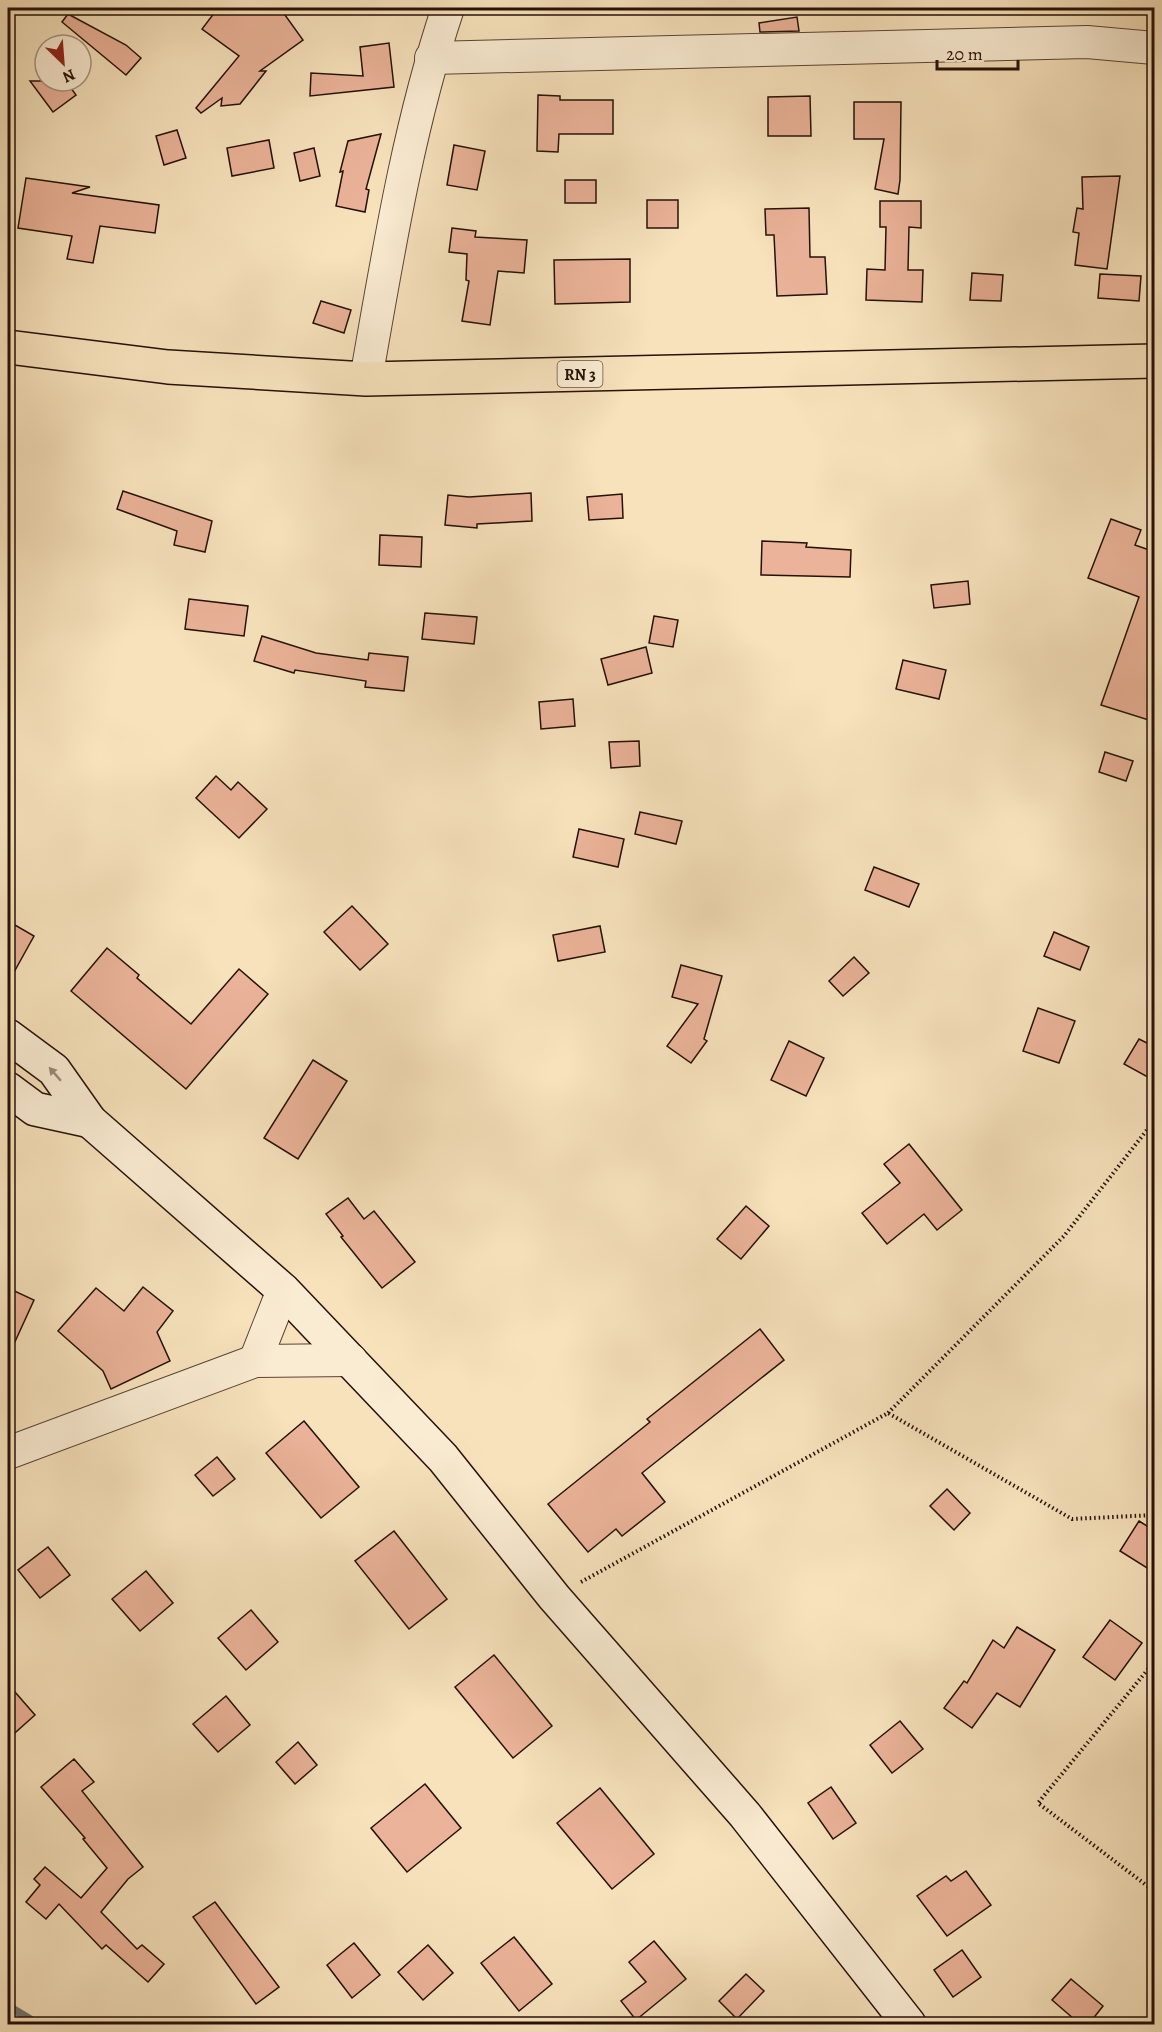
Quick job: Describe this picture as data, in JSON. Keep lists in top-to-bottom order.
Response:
{
  "streets": {
    "main road": ["RN 3"]
  },
  "scale_bar": "20 m",
  "north": "bottom right"
}
